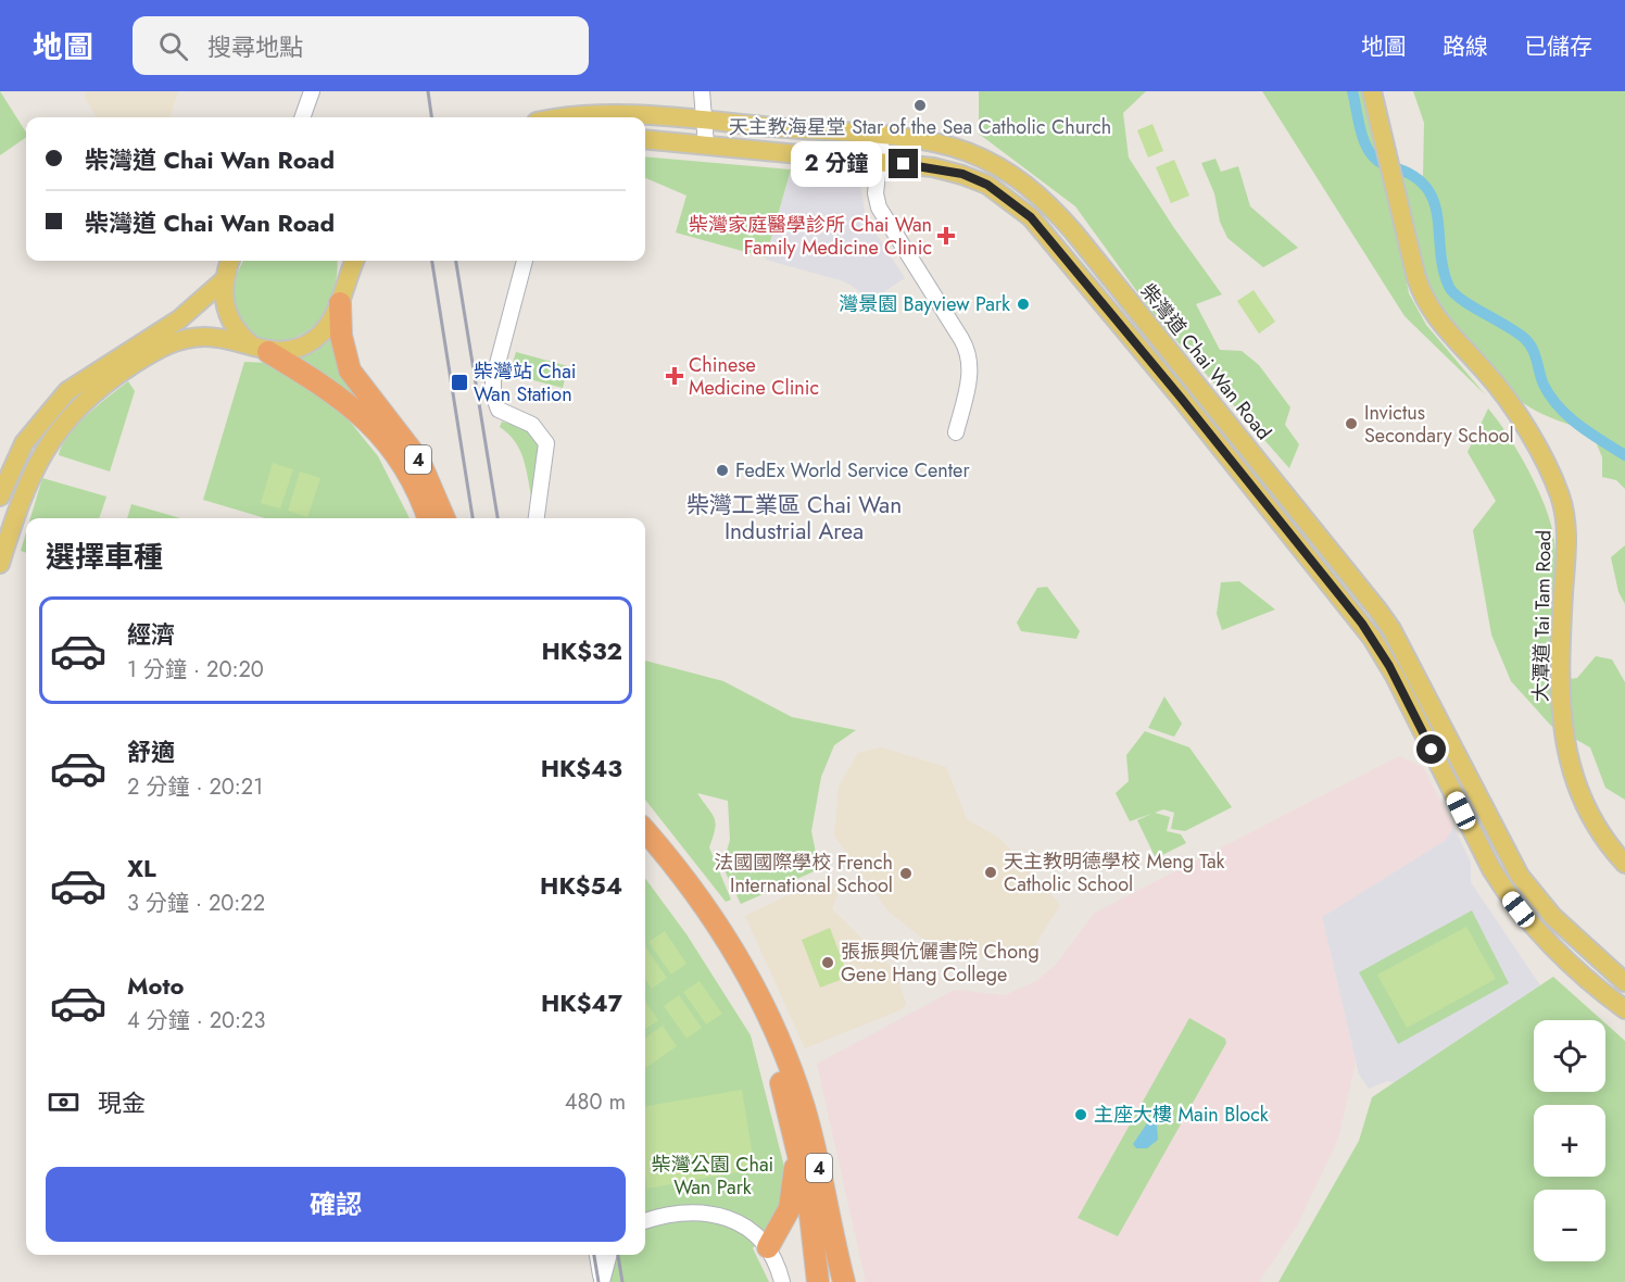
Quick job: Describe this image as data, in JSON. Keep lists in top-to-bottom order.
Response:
{
  "streets": {
    "highway": ["4"],
    "main road": ["柴灣道 Chai Wan Road", "大潭道 Tai Tam Road"]
  },
  "districts": ["柴灣工業區 Chai Wan Industrial Area"],
  "parks": ["柴灣公園 Chai Wan Park"],
  "places": {
    "other": [
      "天主教海星堂 Star of the Sea Catholic Church",
      "灣景園 Bayview Park",
      "Invictus Secondary School",
      "FedEx World Service Center",
      "天主教明德學校 Meng Tak Catholic School",
      "法國國際學校 French International School",
      "張振興伉儷書院 Chong Gene Hang College",
      "主座大樓 Main Block"
    ],
    "health": ["柴灣家庭醫學診所 Chai Wan Family Medicine Clinic", "Chinese Medicine Clinic"],
    "transit": ["柴灣站 Chai Wan Station"]
  },
  "page": {
    "header": "地圖",
    "search": "搜尋地點",
    "nav": ["地圖", "路線", "已儲存"],
    "banner": ["柴灣道 Chai Wan Road", "柴灣道 Chai Wan Road"],
    "bubble": "2 分鐘",
    "heading": "選擇車種",
    "list": [
      {
        "name": "經濟",
        "note": "1 分鐘 · 20:20",
        "value": "HK$32"
      },
      {
        "name": "舒適",
        "note": "2 分鐘 · 20:21",
        "value": "HK$43"
      },
      {
        "name": "XL",
        "note": "3 分鐘 · 20:22",
        "value": "HK$54"
      },
      {
        "name": "Moto",
        "note": "4 分鐘 · 20:23",
        "value": "HK$47"
      }
    ],
    "map_buttons": ["+", "−"],
    "pay": ["現金", "480 m"],
    "buttons": "確認"
  }
}
